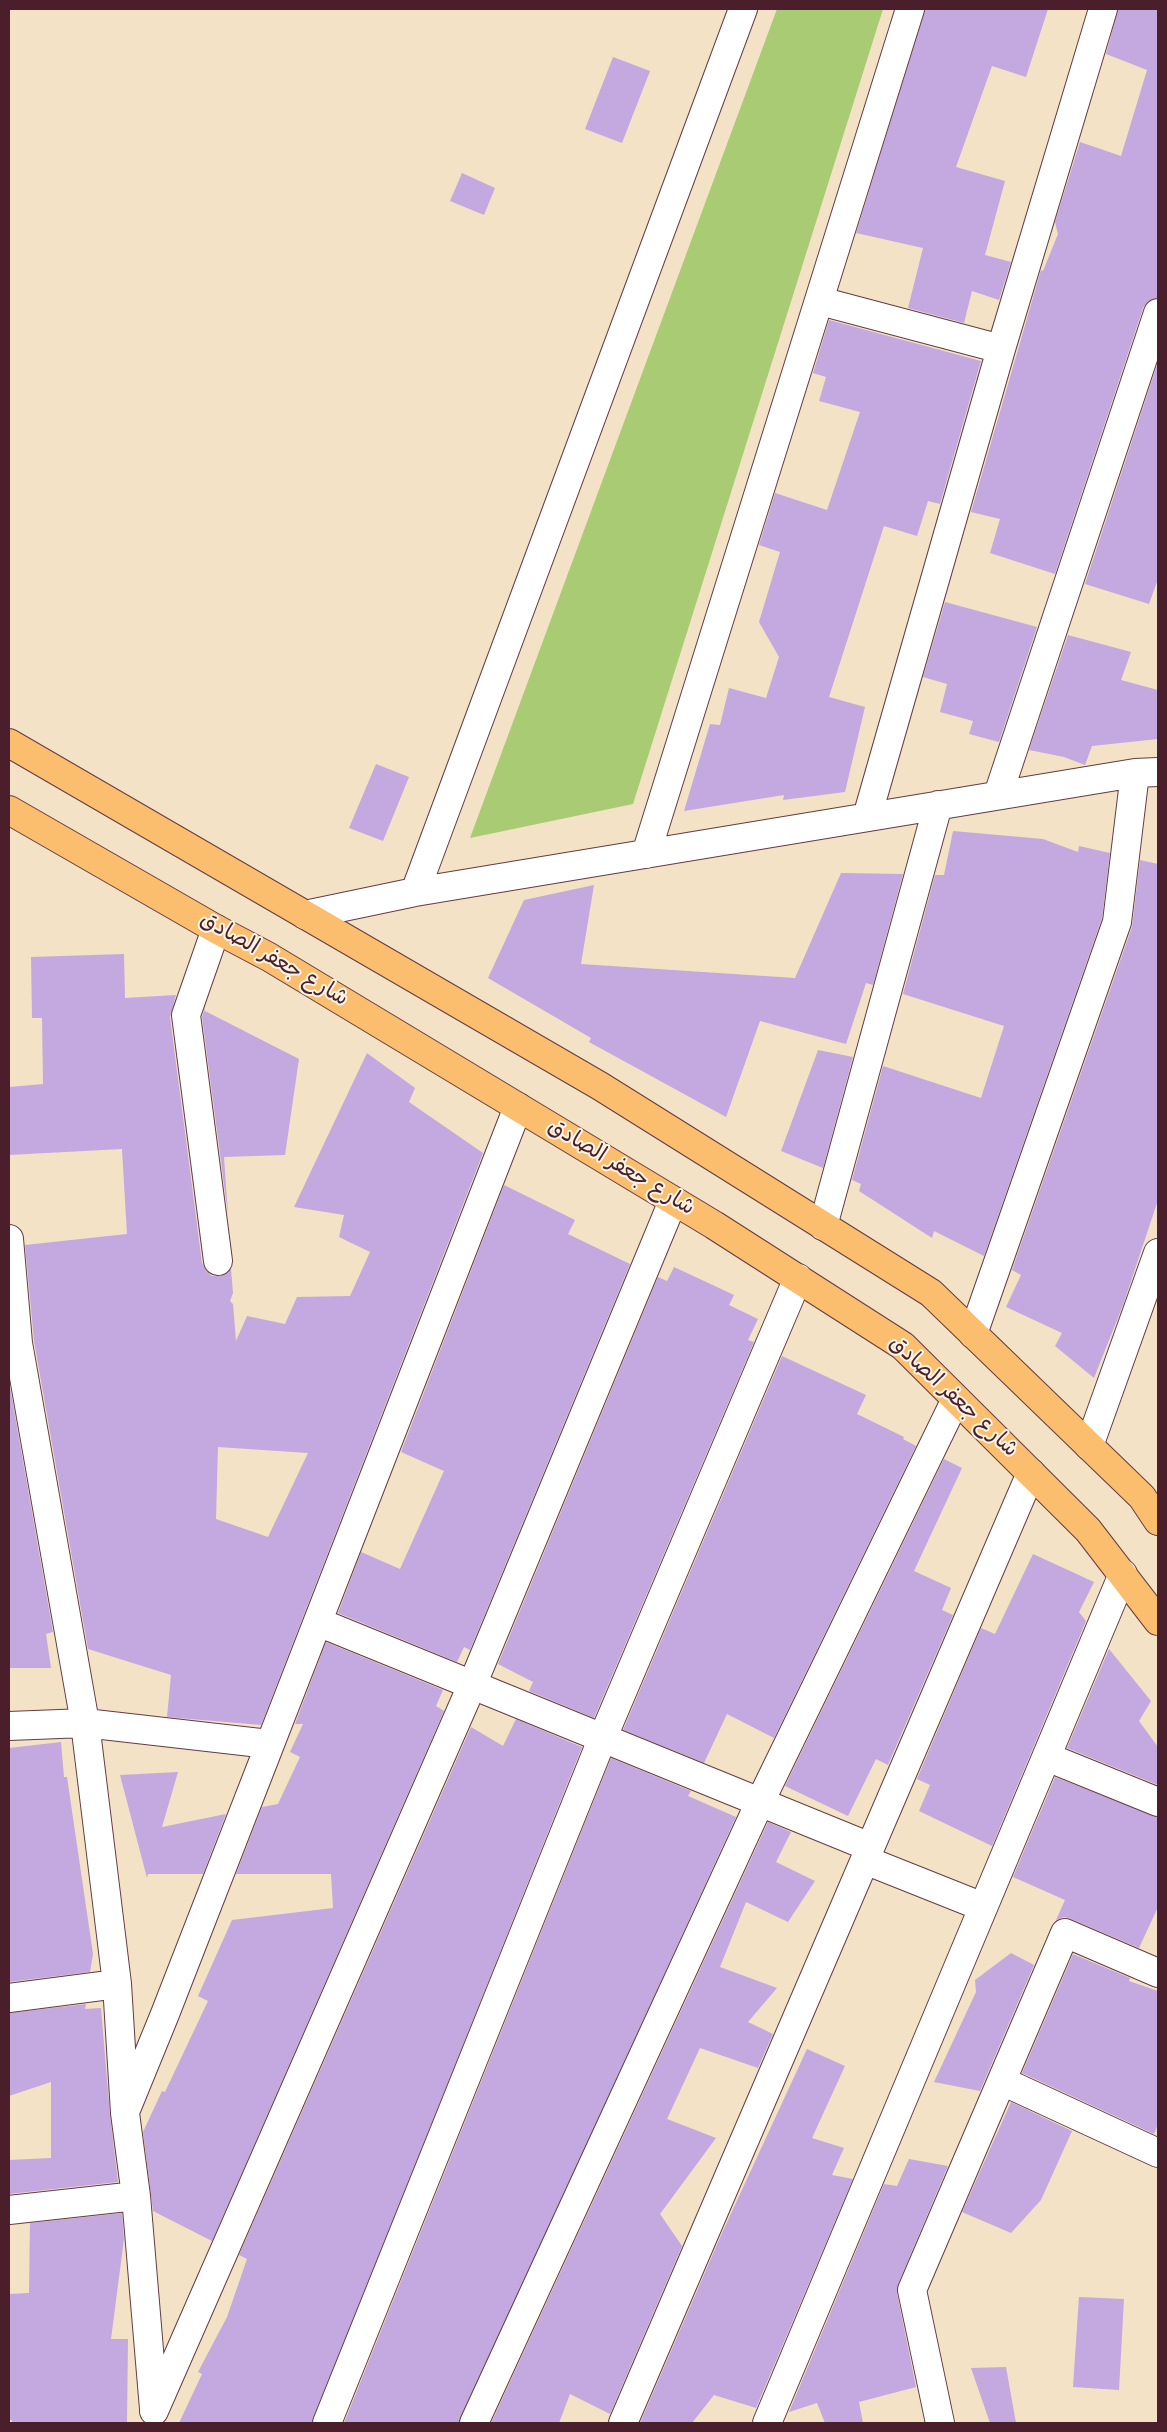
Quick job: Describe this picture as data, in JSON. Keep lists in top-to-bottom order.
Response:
{
  "streets": {
    "main road": ["شارع جعفر الصادق"]
  }
}
